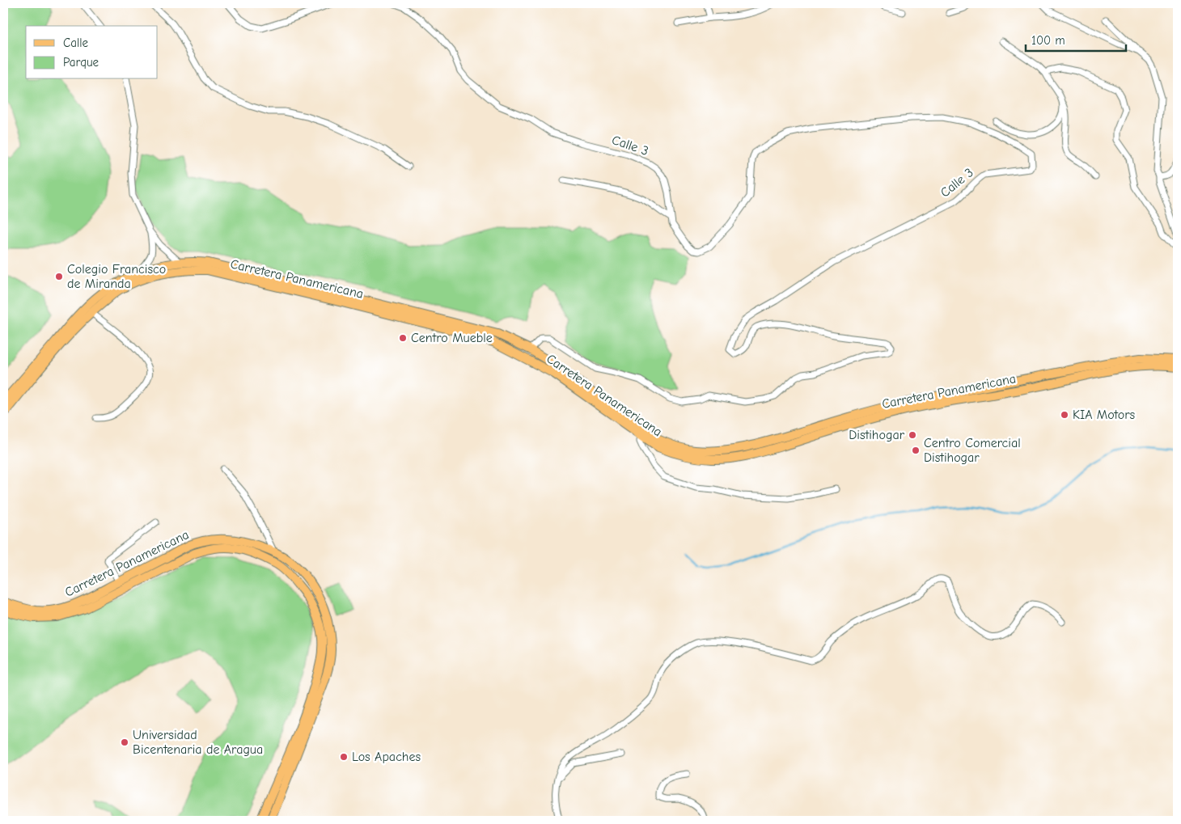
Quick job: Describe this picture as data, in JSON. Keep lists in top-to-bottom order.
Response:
{
  "streets": {
    "main road": ["Carretera Panamericana"],
    "street": ["Calle 3"]
  },
  "crossings": [
    ["Calle 3", "Carretera Panamericana"]
  ],
  "places": [
    "Colegio Francisco de Miranda",
    "Centro Mueble",
    "KIA Motors",
    "Distihogar",
    "Centro Comercial Distihogar",
    "Universidad Bicentenaria de Aragua",
    "Los Apaches"
  ],
  "legend": ["Calle", "Parque"],
  "scale_bar": "100 m"
}
